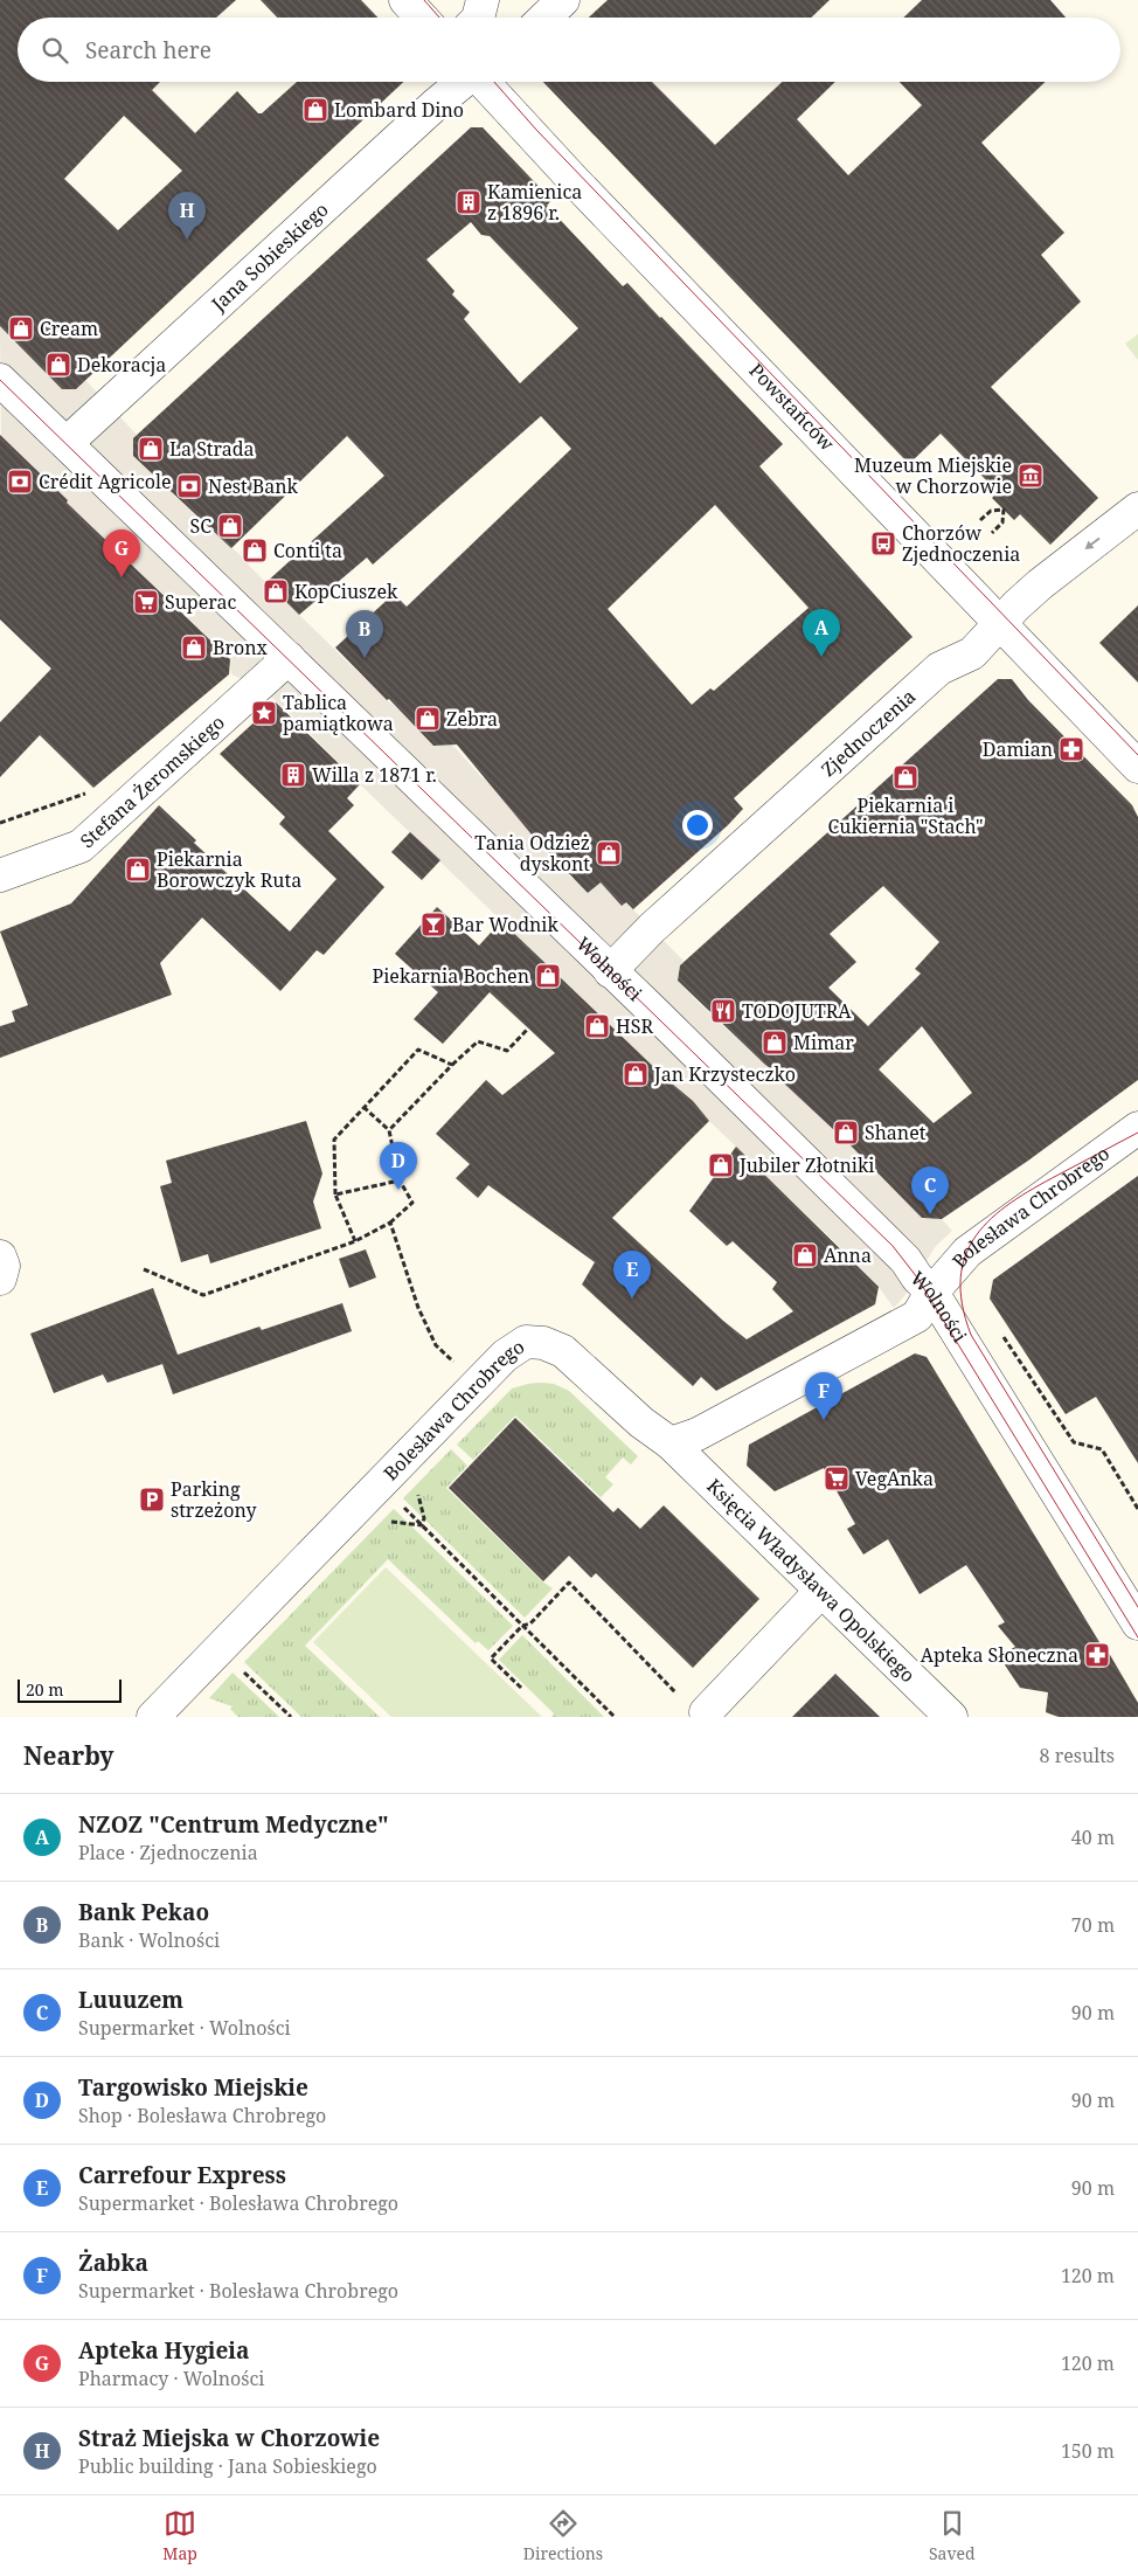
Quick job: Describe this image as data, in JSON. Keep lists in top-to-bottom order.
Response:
{
  "streets": {
    "street": [
      "Jana Sobieskiego",
      "Powstańców",
      "Zjednoczenia",
      "Stefana Żeromskiego",
      "Wolności",
      "Bolesława Chrobrego",
      "Księcia Władysława Opolskiego"
    ]
  },
  "crossings": [
    ["Jana Sobieskiego", "Wolności"],
    ["Powstańców", "Zjednoczenia"],
    ["Zjednoczenia", "Wolności"],
    ["Stefana Żeromskiego", "Wolności"],
    ["Wolności", "Bolesława Chrobrego"],
    ["Bolesława Chrobrego", "Księcia Władysława Opolskiego"]
  ],
  "places": {
    "shop": [
      "Lombard Dino",
      "Cream",
      "Dekoracja",
      "La Strada",
      "SC",
      "Conti ta",
      "KopCiuszek",
      "Bronx",
      "Zebra",
      "Piekarnia i Cukiernia \"Stach\"",
      "Tania Odzież dyskont",
      "Piekarnia Borowczyk Ruta",
      "Piekarnia Bochen",
      "HSR",
      "Mimar",
      "Jan Krzysteczko",
      "Shanet",
      "Jubiler Złotniki",
      "Anna"
    ],
    "building": ["Kamienica z 1896 r.", "Willa z 1871 r."],
    "museum": ["Muzeum Miejskie w Chorzowie"],
    "bank": ["Crédit Agricole", "Nest Bank"],
    "bus stop": ["Chorzów Zjednoczenia"],
    "supermarket": ["Superac", "VegAnka"],
    "place": ["Tablica pamiątkowa"],
    "pharmacy": ["Damian", "Apteka Słoneczna"],
    "bar": ["Bar Wodnik"],
    "restaurant": ["TODOJUTRA"],
    "parking": ["Parking strzeżony"]
  },
  "scale_bar": "20 m",
  "page": {
    "search": "Search here",
    "pins": [
      "H",
      "G",
      "A",
      "B",
      "D",
      "C",
      "E",
      "F"
    ],
    "scale": "20 m",
    "heading": ["Nearby", "8 results"],
    "list": [
      {
        "mark": "A",
        "name": "NZOZ \"Centrum Medyczne\"",
        "note": "Place · Zjednoczenia",
        "value": "40 m"
      },
      {
        "mark": "B",
        "name": "Bank Pekao",
        "note": "Bank · Wolności",
        "value": "70 m"
      },
      {
        "mark": "C",
        "name": "Luuuzem",
        "note": "Supermarket · Wolności",
        "value": "90 m"
      },
      {
        "mark": "D",
        "name": "Targowisko Miejskie",
        "note": "Shop · Bolesława Chrobrego",
        "value": "90 m"
      },
      {
        "mark": "E",
        "name": "Carrefour Express",
        "note": "Supermarket · Bolesława Chrobrego",
        "value": "90 m"
      },
      {
        "mark": "F",
        "name": "Żabka",
        "note": "Supermarket · Bolesława Chrobrego",
        "value": "120 m"
      },
      {
        "mark": "G",
        "name": "Apteka Hygieia",
        "note": "Pharmacy · Wolności",
        "value": "120 m"
      },
      {
        "mark": "H",
        "name": "Straż Miejska w Chorzowie",
        "note": "Public building · Jana Sobieskiego",
        "value": "150 m"
      }
    ],
    "nav": ["Map", "Directions", "Saved"]
  }
}
